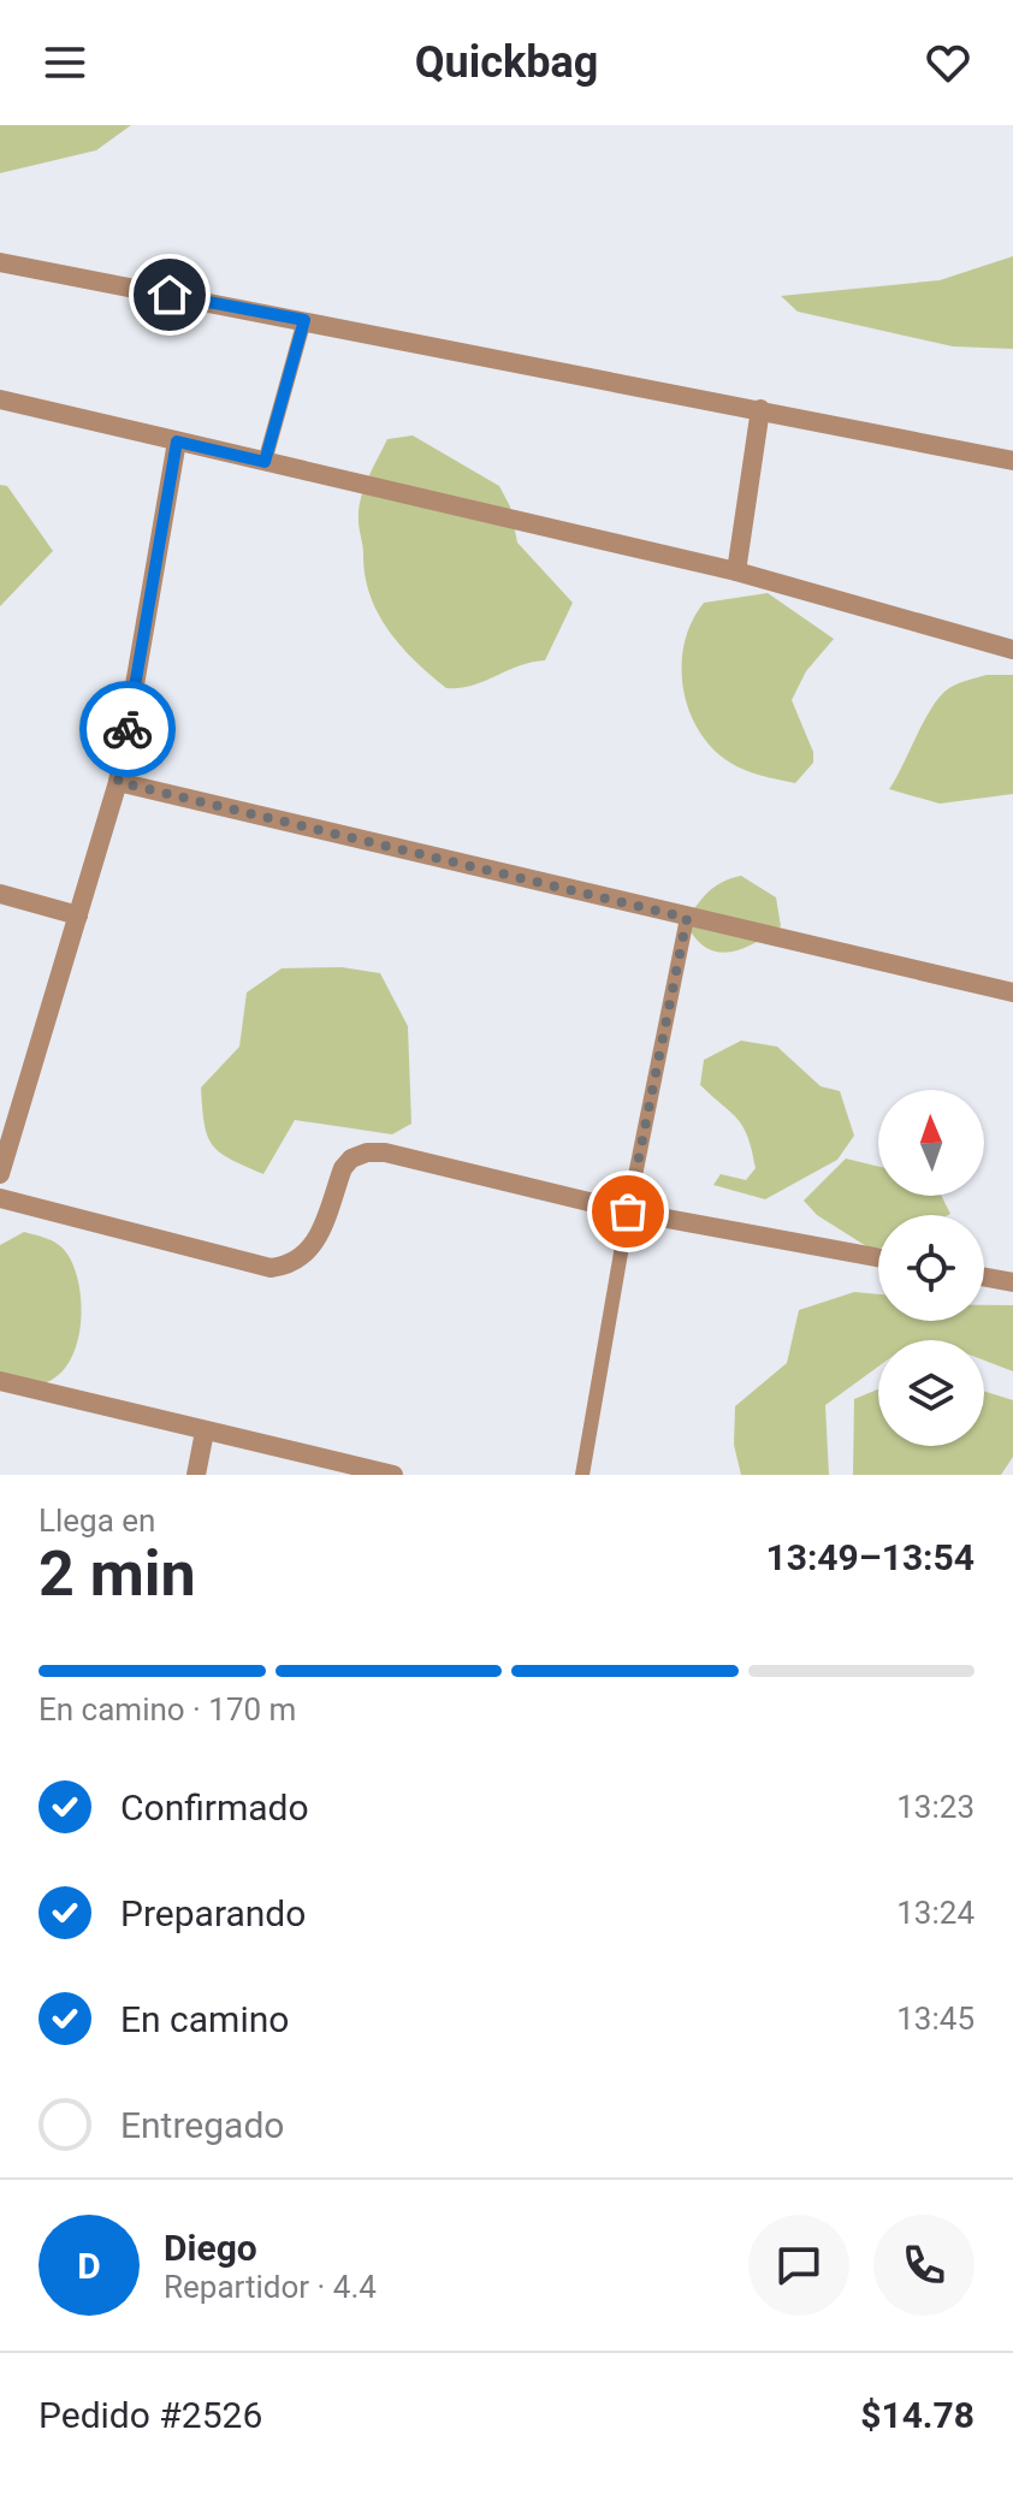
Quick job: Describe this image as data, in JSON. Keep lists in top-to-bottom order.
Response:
{
  "north": "top",
  "page": {
    "header": "Quickbag",
    "heading": ["2 min", "Llega en", "13:49–13:54"],
    "panel": [
      "Diego",
      "Repartidor · 4.4",
      "Pedido #2526",
      "$14.78"
    ],
    "bar": "En camino · 170 m",
    "list": [
      ["Confirmado", "13:23"],
      ["Preparando", "13:24"],
      ["En camino", "13:45"],
      "Entregado"
    ],
    "round": "D"
  }
}
